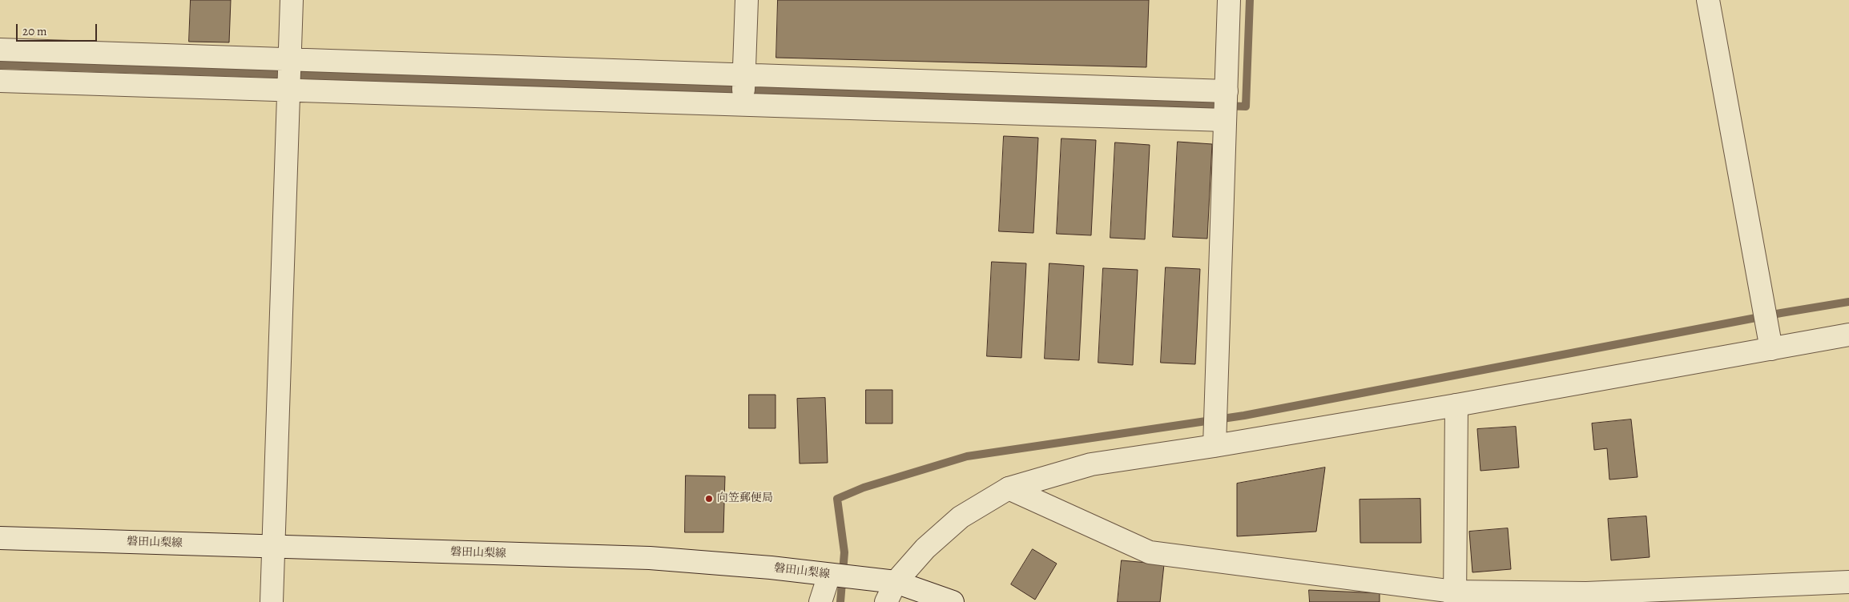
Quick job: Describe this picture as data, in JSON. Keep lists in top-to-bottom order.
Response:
{
  "streets": {
    "street": ["磐田山梨線"]
  },
  "places": ["向笠郵便局"],
  "scale_bar": "20 m"
}
